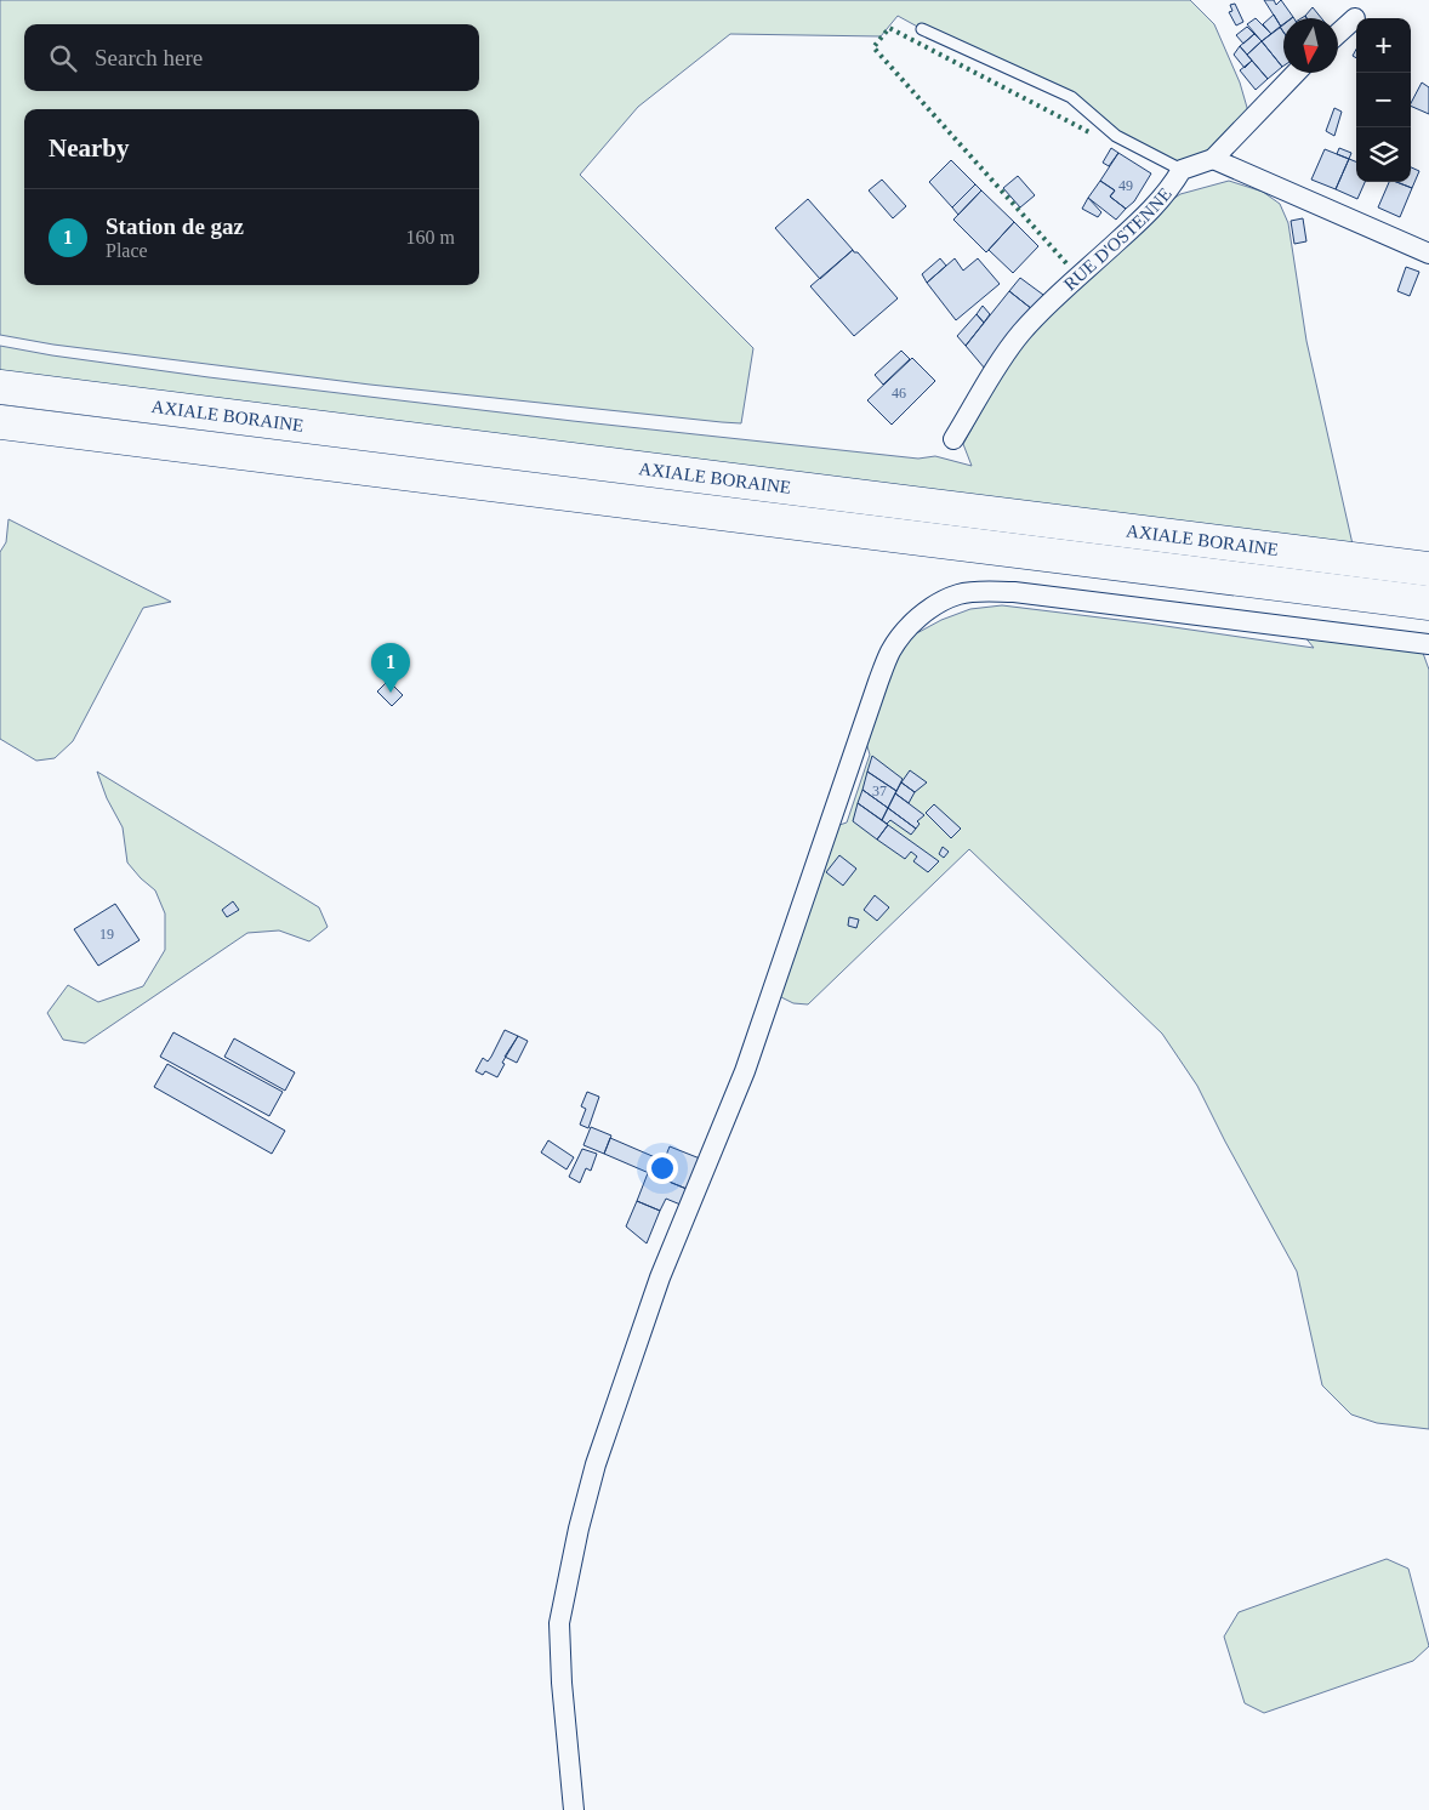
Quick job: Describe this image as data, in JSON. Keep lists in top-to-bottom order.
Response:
{
  "streets": {
    "highway": ["AXIALE BORAINE"],
    "street": ["RUE D'OSTENNE"]
  },
  "house_numbers": [
    "49",
    "46",
    "37",
    "19"
  ],
  "north": "bottom",
  "page": {
    "map_buttons": ["+", "−"],
    "search": "Search here",
    "heading": "Nearby",
    "list": [
      {
        "mark": "1",
        "name": "Station de gaz",
        "note": "Place",
        "value": "160 m"
      }
    ],
    "pins": "1"
  }
}
